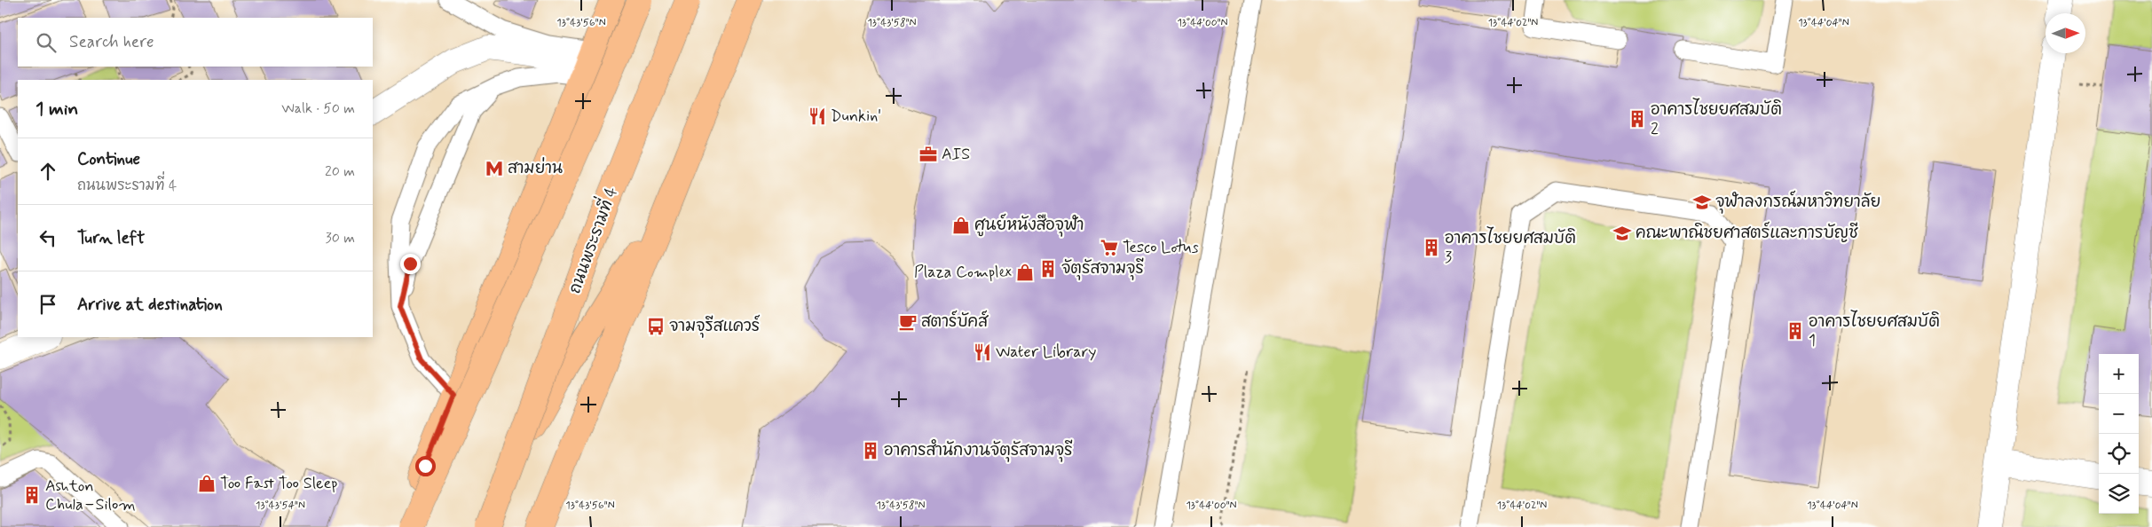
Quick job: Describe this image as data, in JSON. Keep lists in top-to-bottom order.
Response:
{
  "streets": {
    "main road": ["ถนนพระรามที่ 4"]
  },
  "places": {
    "restaurant": ["Dunkin'", "Water Library"],
    "building": [
      "อาคารไชยยศสมบัติ 2",
      "อาคารไชยยศสมบัติ 3",
      "จัตุรัสจามจุรี",
      "อาคารไชยยศสมบัติ 1",
      "อาคารสำนักงานจัตุรัสจามจุรี",
      "Ashton Chula–Silom"
    ],
    "office": ["AIS"],
    "metro station": ["สามย่าน"],
    "school or university": ["จุฬาลงกรณ์มหาวิทยาลัย", "คณะพาณิชยศาสตร์และการบัญชี"],
    "shop": ["ศูนย์หนังสือจุฬา", "Plaza Complex", "Too Fast Too Sleep"],
    "supermarket": ["Tesco Lotus"],
    "cafe": ["สตาร์บัคส์"],
    "bus stop": ["จามจุรีสแควร์"]
  },
  "north": "right",
  "page": {
    "search": "Search here",
    "heading": ["1 min", "Walk · 50 m"],
    "list": [
      ["Continue", "ถนนพระรามที่ 4", "20 m"],
      ["Turn left", "30 m"],
      "Arrive at destination"
    ],
    "map_buttons": ["+", "−"]
  },
  "coordinates": [
    "13°43'56\"N",
    "13°43'58\"N",
    "13°44'00\"N",
    "13°44'02\"N",
    "13°44'04\"N",
    "13°43'54\"N"
  ]
}
